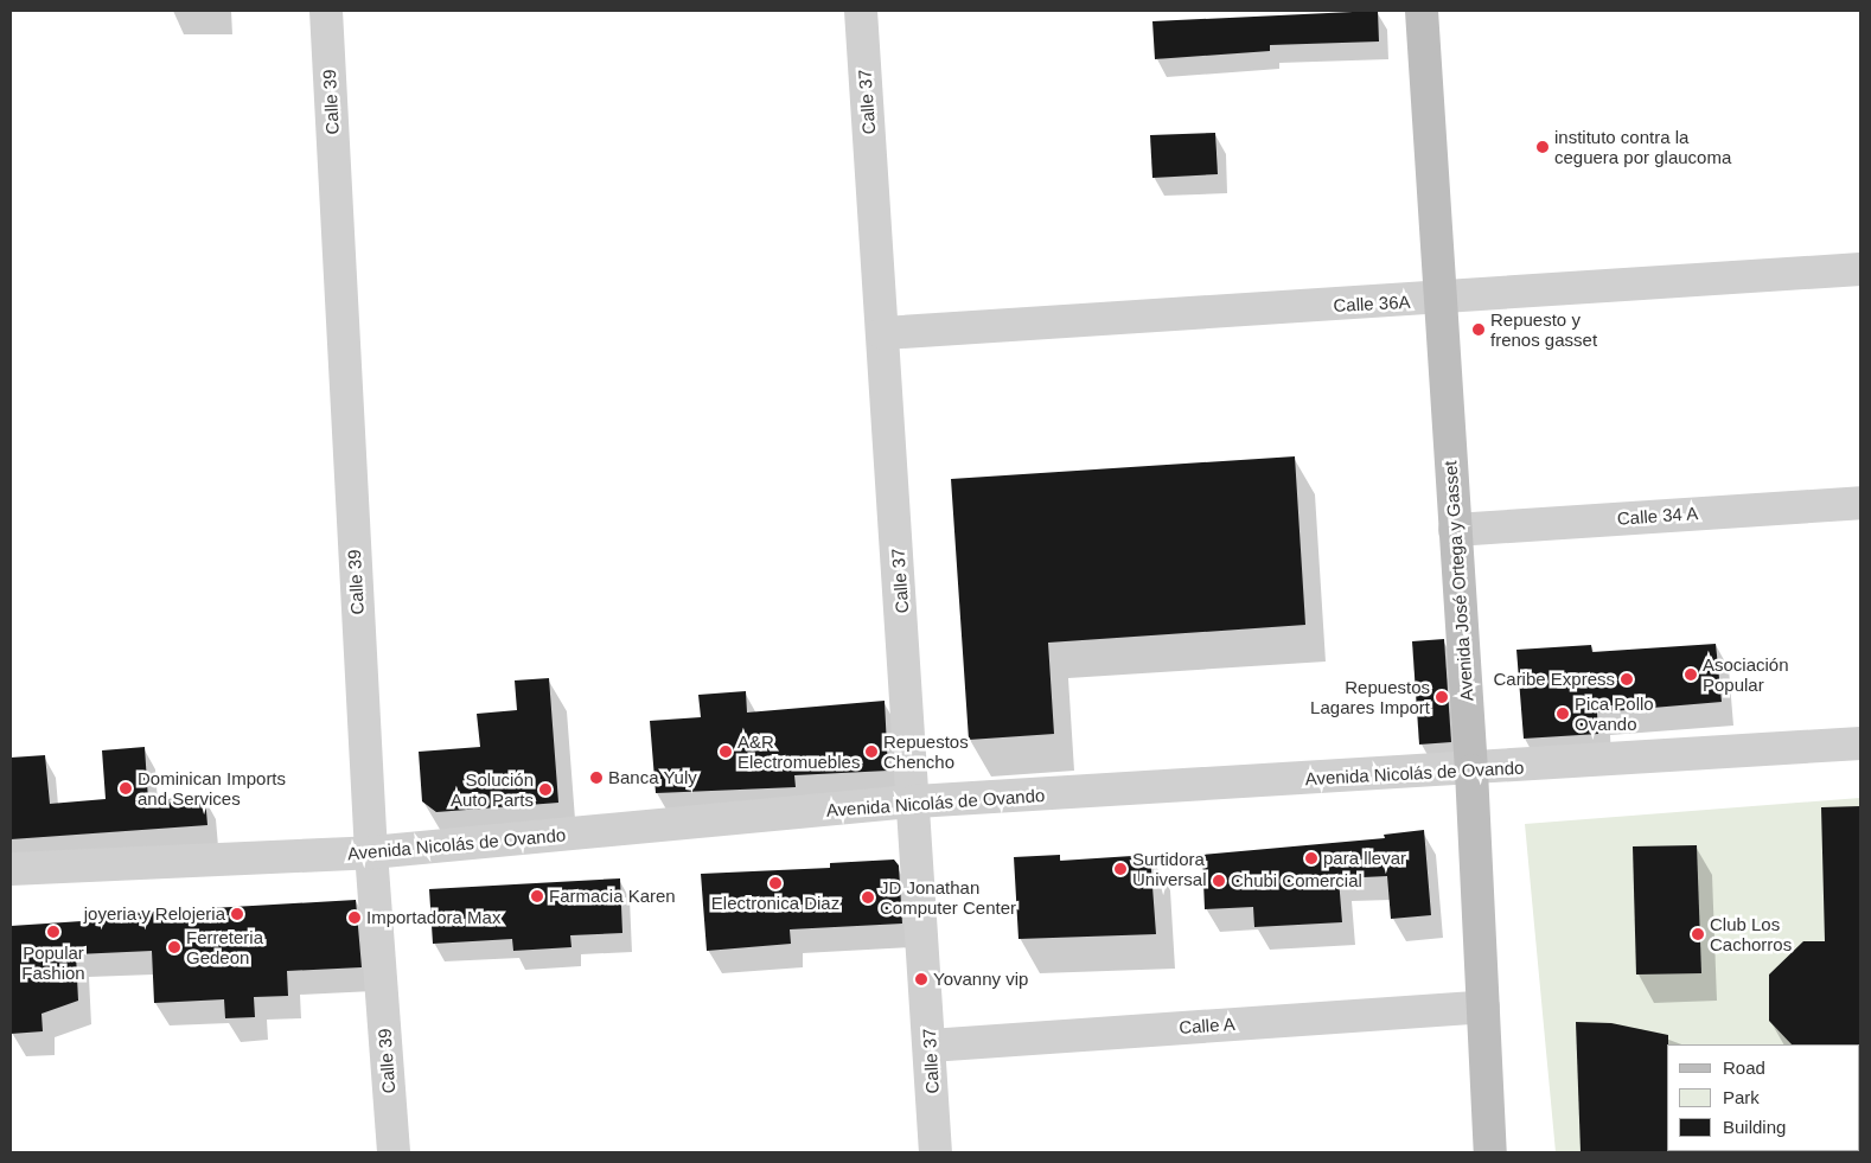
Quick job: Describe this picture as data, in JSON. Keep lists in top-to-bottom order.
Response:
{
  "streets": {
    "main road": ["Avenida José Ortega y Gasset"],
    "street": [
      "Calle 39",
      "Calle 37",
      "Calle 36A",
      "Calle 34 A",
      "Avenida Nicolás de Ovando",
      "Calle A"
    ]
  },
  "crossings": [
    ["Calle 39", "Avenida Nicolás de Ovando"],
    ["Calle 37", "Calle 36A"],
    ["Calle 37", "Avenida Nicolás de Ovando"],
    ["Calle 37", "Calle A"],
    ["Calle 36A", "Avenida José Ortega y Gasset"],
    ["Calle 34 A", "Avenida José Ortega y Gasset"],
    ["Avenida José Ortega y Gasset", "Avenida Nicolás de Ovando"],
    ["Avenida José Ortega y Gasset", "Calle A"]
  ],
  "places": [
    "instituto contra la ceguera por glaucoma",
    "Repuesto y frenos gasset",
    "Asociación Popular",
    "Caribe Express",
    "Repuestos Lagares Import",
    "Pica Pollo Ovando",
    "A&R Electromuebles",
    "Repuestos Chencho",
    "Banca Yuly",
    "Dominican Imports and Services",
    "Solución Auto Parts",
    "para llevar",
    "Surtidora Universal",
    "Chubi Comercial",
    "Electronica Diaz",
    "Farmacia Karen",
    "JD Jonathan Computer Center",
    "joyeria y Relojeria",
    "Importadora Max",
    "Popular Fashion",
    "Club Los Cachorros",
    "Ferreteria Gedeon",
    "Yovanny vip"
  ],
  "legend": ["Road", "Park", "Building"]
}
